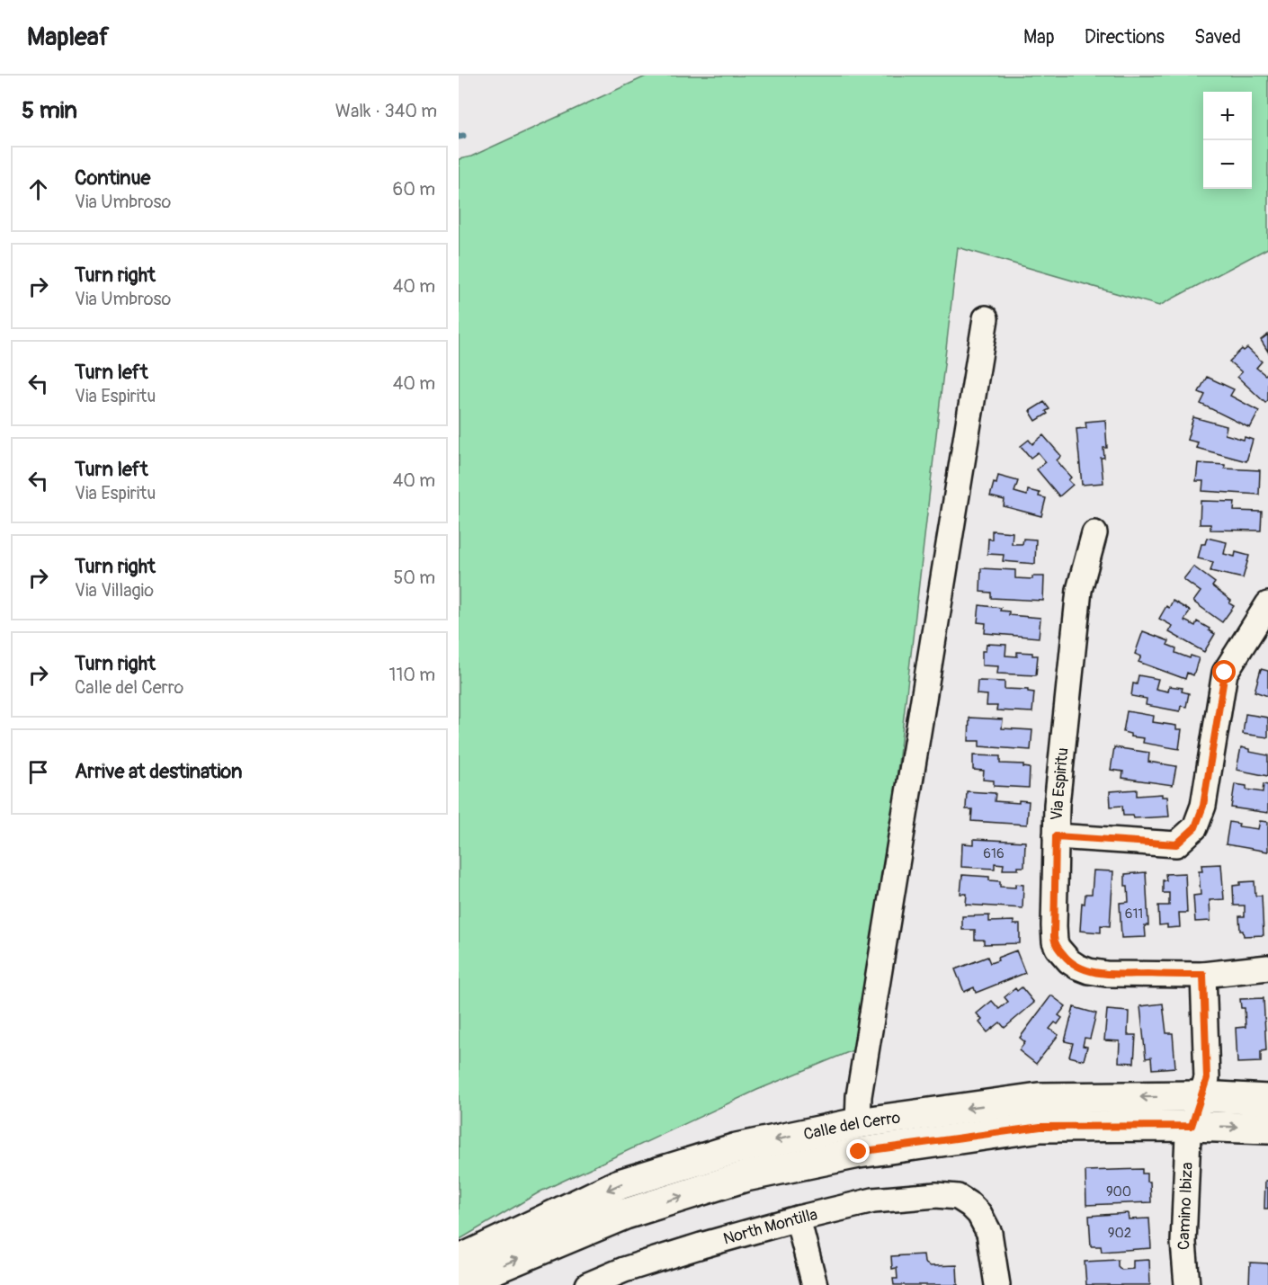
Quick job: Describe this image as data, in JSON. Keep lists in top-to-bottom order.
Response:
{
  "streets": {
    "main road": ["Calle del Cerro"],
    "street": ["Via Espiritu", "Camino Ibiza", "North Montilla"]
  },
  "crossings": [
    ["Via Espiritu", "Camino Ibiza"],
    ["Calle del Cerro", "Camino Ibiza"]
  ],
  "house_numbers": [
    "616",
    "611",
    "900",
    "902"
  ],
  "page": {
    "header": "Mapleaf",
    "nav": ["Map", "Directions", "Saved"],
    "heading": ["5 min", "Walk · 340 m"],
    "map_buttons": ["+", "−"],
    "list": [
      ["Continue", "Via Umbroso", "60 m"],
      ["Turn right", "Via Umbroso", "40 m"],
      ["Turn left", "Via Espiritu", "40 m"],
      ["Turn left", "Via Espiritu", "40 m"],
      ["Turn right", "Via Villagio", "50 m"],
      ["Turn right", "Calle del Cerro", "110 m"],
      "Arrive at destination"
    ]
  }
}
